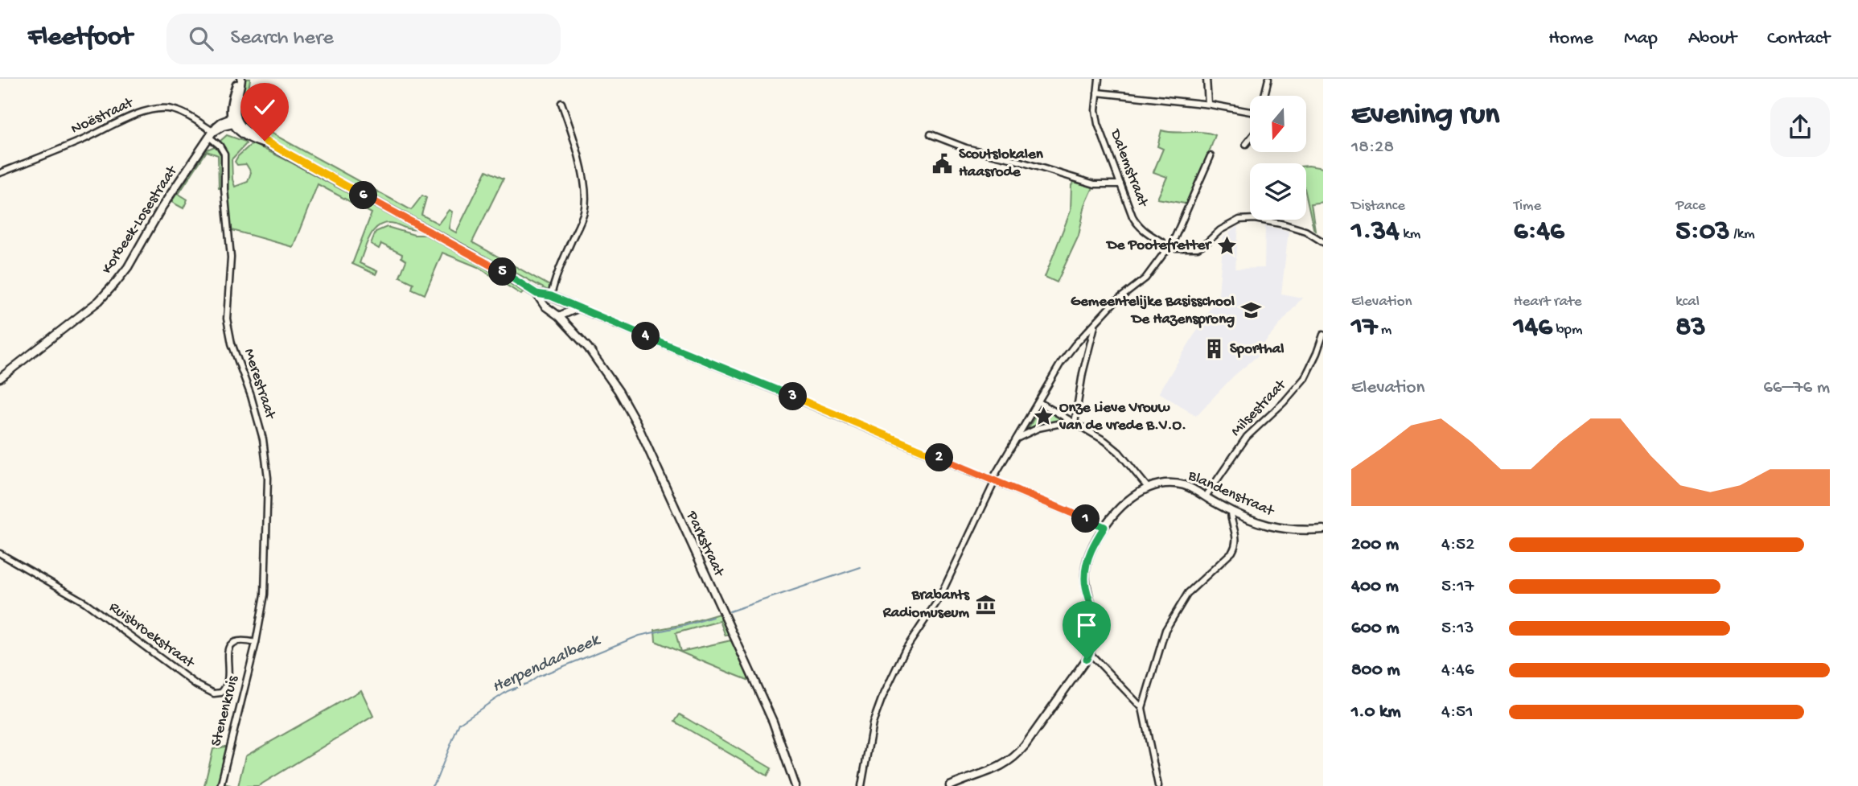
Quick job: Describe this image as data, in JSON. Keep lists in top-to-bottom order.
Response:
{
  "streets": {
    "street": [
      "Noëstraat",
      "Dalemstraat",
      "Korbeek-Losestraat",
      "Merestraat",
      "Milsestraat",
      "Blandenstraat",
      "Parkstraat",
      "Ruisbroekstraat",
      "Stenenkruis"
    ]
  },
  "crossings": [
    ["Noëstraat", "Korbeek-Losestraat"],
    ["Noëstraat", "Merestraat"],
    ["Korbeek-Losestraat", "Merestraat"],
    ["Merestraat", "Ruisbroekstraat"],
    ["Merestraat", "Stenenkruis"],
    ["Milsestraat", "Blandenstraat"],
    ["Ruisbroekstraat", "Stenenkruis"]
  ],
  "water": ["Herpendaalbeek"],
  "places": {
    "public building": ["Scoutslokalen Haasrode"],
    "place": ["De Pootefretter", "Onze Lieve Vrouw van de vrede B.V.O."],
    "school or university": ["Gemeentelijke Basisschool De Hazensprong"],
    "building": ["Sporthal"],
    "museum": ["Brabants Radiomuseum"]
  },
  "north": "bottom",
  "page": {
    "header": "Fleetfoot",
    "search": "Search here",
    "nav": [
      "Home",
      "Map",
      "About",
      "Contact"
    ],
    "heading": ["Evening run", "18:28"],
    "stats": [
      ["Distance", "1.34 km"],
      ["Time", "6:46"],
      ["Pace", "5:03 /km"],
      ["Elevation", "17 m"],
      ["Heart rate", "146 bpm"],
      ["kcal", "83"]
    ],
    "pins": [
      "6",
      "5",
      "4",
      "3",
      "2",
      "1"
    ],
    "chart": ["Elevation", "66–76 m"],
    "list": [
      {
        "name": "200 m",
        "note": "4:52"
      },
      {
        "name": "400 m",
        "note": "5:17"
      },
      {
        "name": "600 m",
        "note": "5:13"
      },
      {
        "name": "800 m",
        "note": "4:46"
      },
      {
        "name": "1.0 km",
        "note": "4:51"
      }
    ]
  }
}
